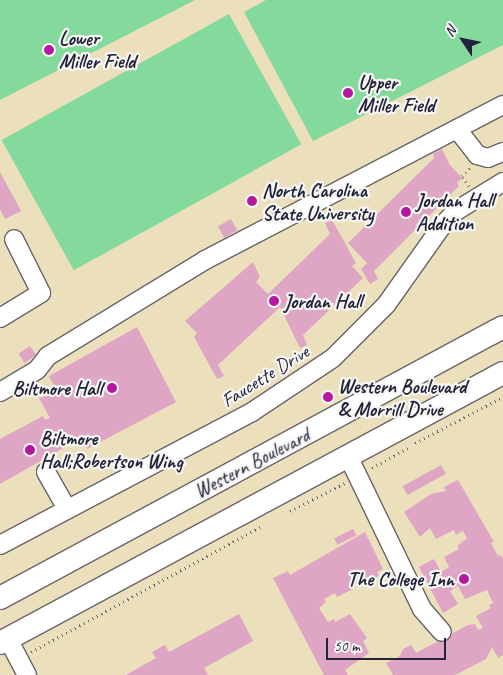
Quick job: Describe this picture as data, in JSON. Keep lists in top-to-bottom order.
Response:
{
  "streets": {
    "main road": ["Western Boulevard"],
    "street": ["Faucette Drive"]
  },
  "places": [
    "Lower Miller Field",
    "Upper Miller Field",
    "North Carolina State University",
    "Jordan Hall Addition",
    "Jordan Hall",
    "Biltmore Hall",
    "Western Boulevard & Morrill Drive",
    "Biltmore Hall;Robertson Wing",
    "The College Inn"
  ],
  "scale_bar": "50 m",
  "north": "top left"
}
